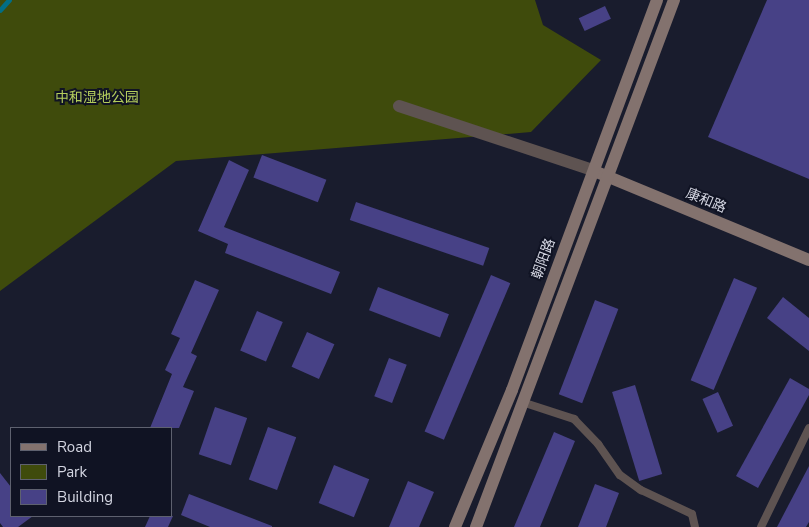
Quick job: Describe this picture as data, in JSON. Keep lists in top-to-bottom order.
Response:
{
  "streets": {
    "main road": ["康和路", "朝阳路"]
  },
  "crossings": [
    ["康和路", "朝阳路"]
  ],
  "parks": ["中和湿地公园"],
  "legend": ["Road", "Park", "Building"]
}
